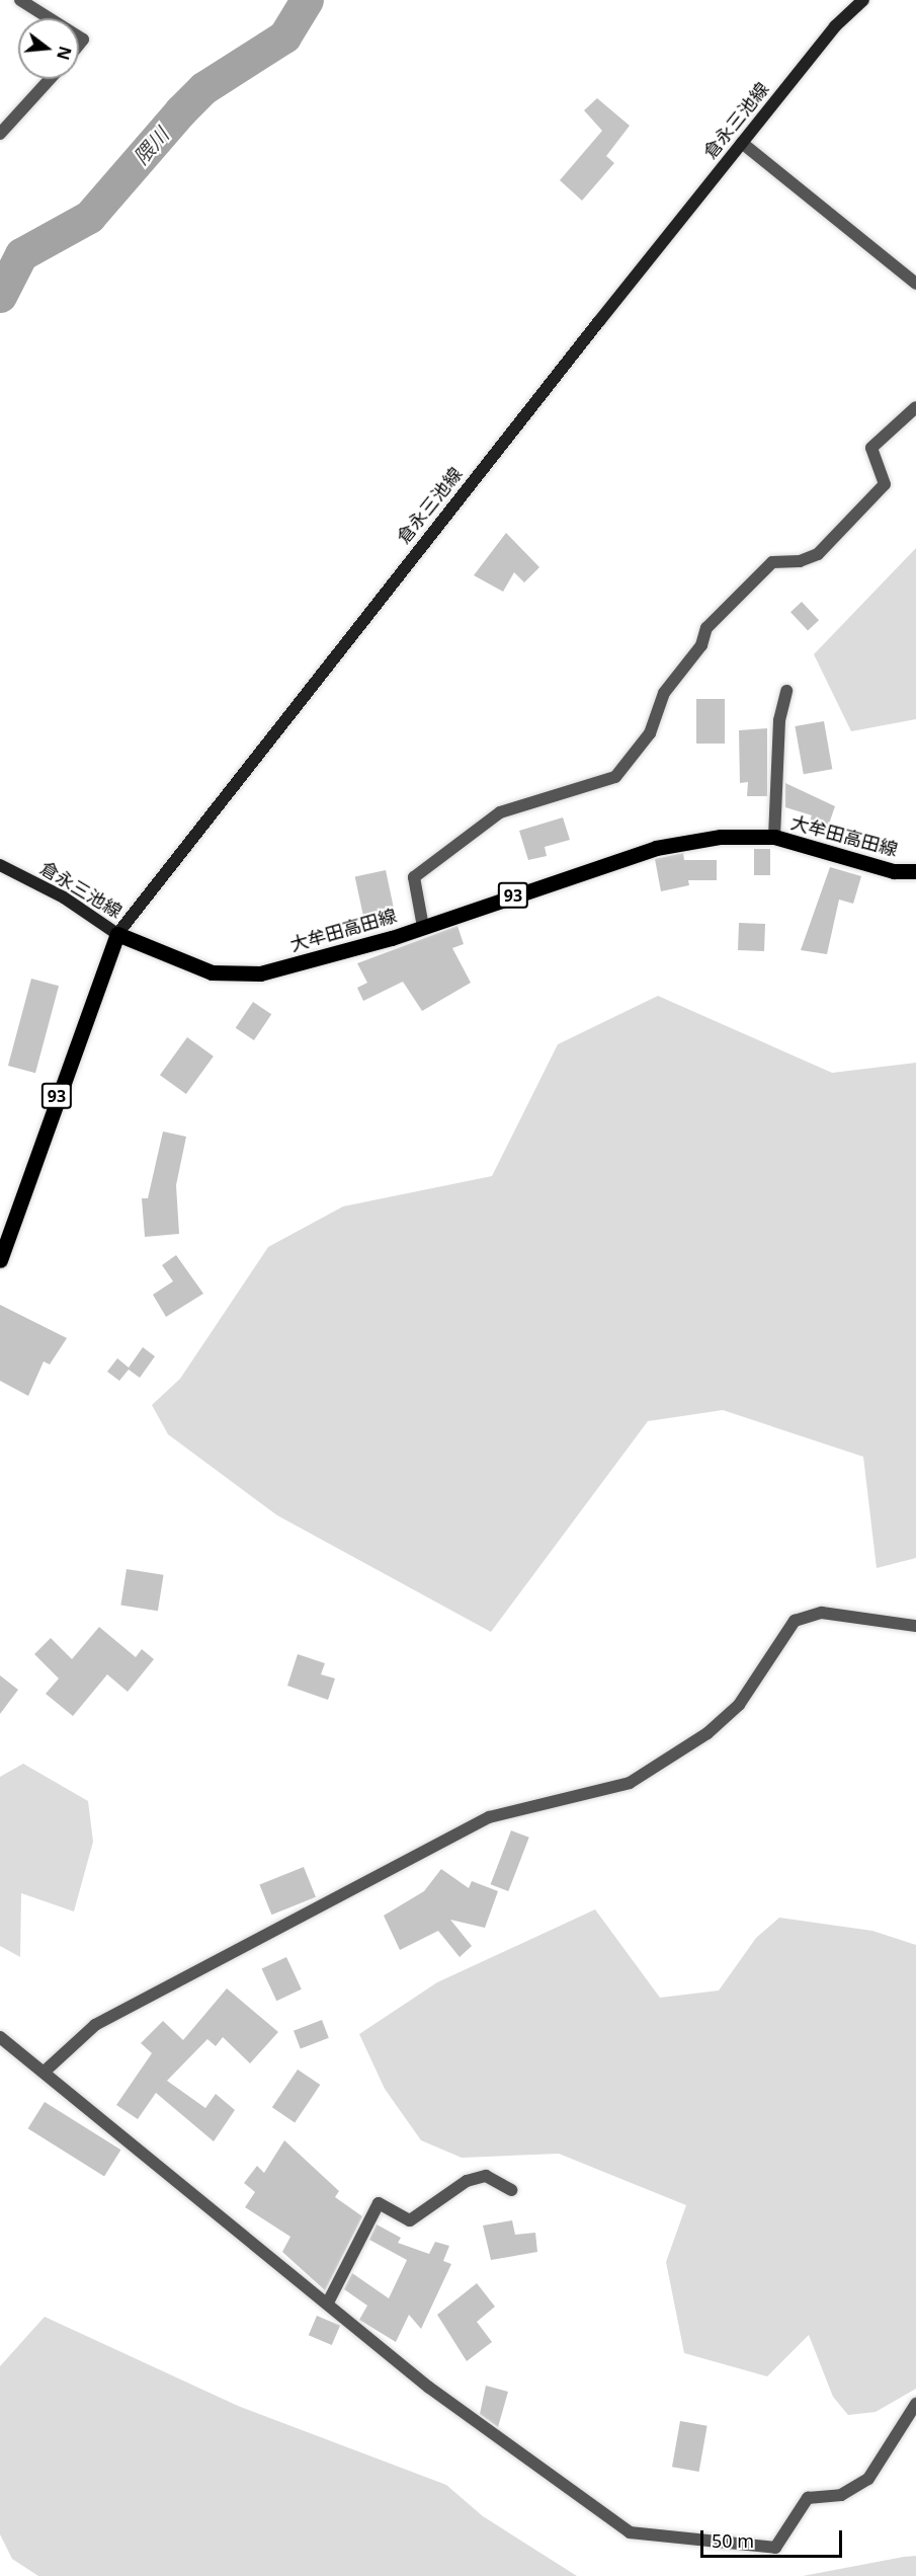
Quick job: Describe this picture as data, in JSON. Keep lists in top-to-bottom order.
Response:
{
  "streets": {
    "main road": ["倉永三池線", "大牟田高田線", "93"]
  },
  "crossings": [
    ["倉永三池線", "大牟田高田線"],
    ["倉永三池線", "93"],
    ["大牟田高田線", "93"]
  ],
  "water": ["隈川"],
  "scale_bar": "50 m",
  "north": "right"
}
